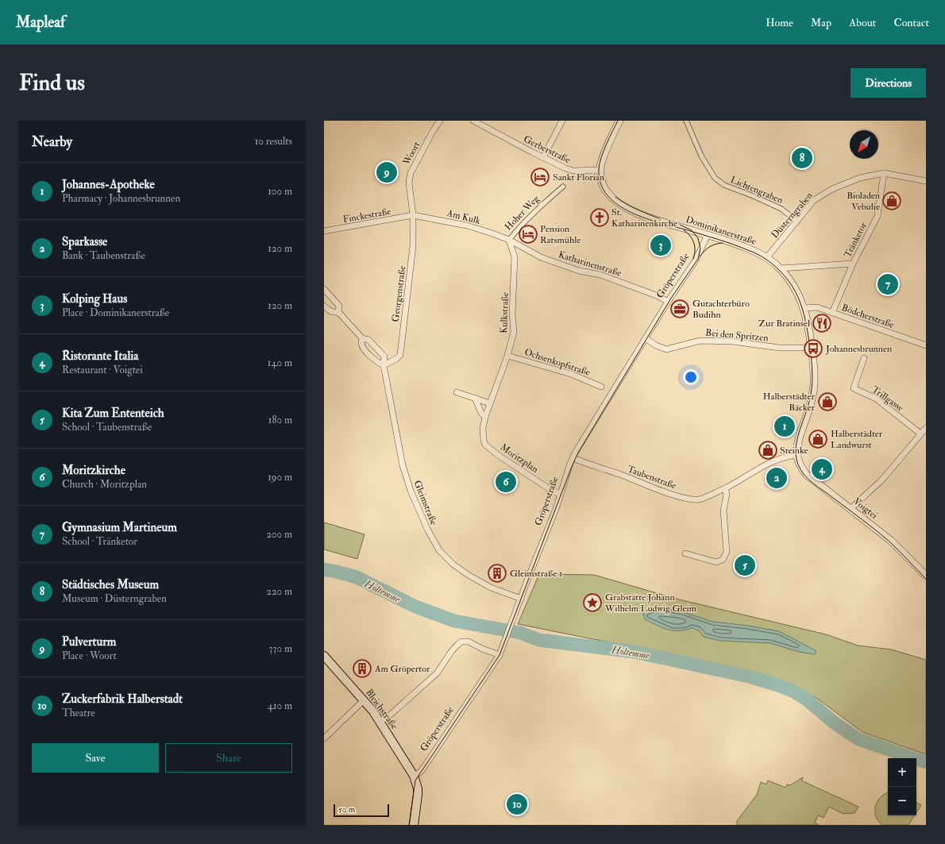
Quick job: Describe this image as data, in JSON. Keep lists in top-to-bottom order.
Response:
{
  "streets": {
    "main road": ["Bleichstraße"],
    "street": [
      "Gerberstraße",
      "Woort",
      "Lichtengraben",
      "Hoher Weg",
      "Finckestraße",
      "Düsterngraben",
      "Am Kulk",
      "Dominikanerstraße",
      "Tränketor",
      "Katharinenstraße",
      "Gröperstraße",
      "Georgenstraße",
      "Kulkstraße",
      "Bödcherstraße",
      "Bei den Spritzen",
      "Ochsenkopfstraße",
      "Trillgasse",
      "Moritzplan",
      "Taubenstraße",
      "Gleimstraße",
      "Voigtei"
    ]
  },
  "crossings": [
    ["Gerberstraße", "Dominikanerstraße"],
    ["Woort", "Finckestraße"],
    ["Woort", "Am Kulk"],
    ["Woort", "Georgenstraße"],
    ["Lichtengraben", "Düsterngraben"],
    ["Hoher Weg", "Am Kulk"],
    ["Hoher Weg", "Katharinenstraße"],
    ["Hoher Weg", "Kulkstraße"],
    ["Finckestraße", "Am Kulk"],
    ["Finckestraße", "Georgenstraße"],
    ["Düsterngraben", "Dominikanerstraße"],
    ["Düsterngraben", "Tränketor"],
    ["Am Kulk", "Katharinenstraße"],
    ["Am Kulk", "Georgenstraße"],
    ["Am Kulk", "Kulkstraße"],
    ["Dominikanerstraße", "Gröperstraße"],
    ["Tränketor", "Bödcherstraße"],
    ["Katharinenstraße", "Gröperstraße"],
    ["Katharinenstraße", "Kulkstraße"],
    ["Gröperstraße", "Bei den Spritzen"],
    ["Gröperstraße", "Moritzplan"],
    ["Gröperstraße", "Taubenstraße"],
    ["Gröperstraße", "Gleimstraße"],
    ["Gröperstraße", "Bleichstraße"],
    ["Georgenstraße", "Gleimstraße"],
    ["Kulkstraße", "Ochsenkopfstraße"],
    ["Kulkstraße", "Moritzplan"],
    ["Taubenstraße", "Voigtei"]
  ],
  "water": ["Holtemme"],
  "places": {
    "hotel": ["Sankt Florian", "Pension Ratsmühle"],
    "shop": [
      "Bioladen Vebulie",
      "Halberstädter Bäcker",
      "Halberstädter Landwurst",
      "Steinke"
    ],
    "church": ["St. Katharinenkirche"],
    "office": ["Gutachterbüro Budihn"],
    "restaurant": ["Zur Bratinsel"],
    "bus stop": ["Johannesbrunnen"],
    "building": ["Gleimstraße 1", "Am Gröpertor"],
    "place": ["Grabstätte Johann Wilhelm Ludwig Gleim"]
  },
  "scale_bar": "50 m",
  "north": "bottom left",
  "page": {
    "header": "Mapleaf",
    "nav": [
      "Home",
      "Map",
      "About",
      "Contact"
    ],
    "buttons": [
      "Directions",
      ["Save", "Share"]
    ],
    "title": "Find us",
    "heading": ["Nearby", "10 results"],
    "pins": [
      "8",
      "9",
      "3",
      "7",
      "1",
      "4",
      "2",
      "6",
      "5",
      "10"
    ],
    "list": [
      {
        "mark": "1",
        "name": "Johannes-Apotheke",
        "note": "Pharmacy · Johannesbrunnen",
        "value": "100 m"
      },
      {
        "mark": "2",
        "name": "Sparkasse",
        "note": "Bank · Taubenstraße",
        "value": "120 m"
      },
      {
        "mark": "3",
        "name": "Kolping Haus",
        "note": "Place · Dominikanerstraße",
        "value": "120 m"
      },
      {
        "mark": "4",
        "name": "Ristorante Italia",
        "note": "Restaurant · Voigtei",
        "value": "140 m"
      },
      {
        "mark": "5",
        "name": "Kita Zum Ententeich",
        "note": "School · Taubenstraße",
        "value": "180 m"
      },
      {
        "mark": "6",
        "name": "Moritzkirche",
        "note": "Church · Moritzplan",
        "value": "190 m"
      },
      {
        "mark": "7",
        "name": "Gymnasium Martineum",
        "note": "School · Tränketor",
        "value": "200 m"
      },
      {
        "mark": "8",
        "name": "Städtisches Museum",
        "note": "Museum · Düsterngraben",
        "value": "220 m"
      },
      {
        "mark": "9",
        "name": "Pulverturm",
        "note": "Place · Woort",
        "value": "330 m"
      },
      {
        "mark": "10",
        "name": "Zuckerfabrik Halberstadt",
        "note": "Theatre",
        "value": "410 m"
      }
    ],
    "map_buttons": ["+", "−"],
    "scale": "50 m"
  }
}
